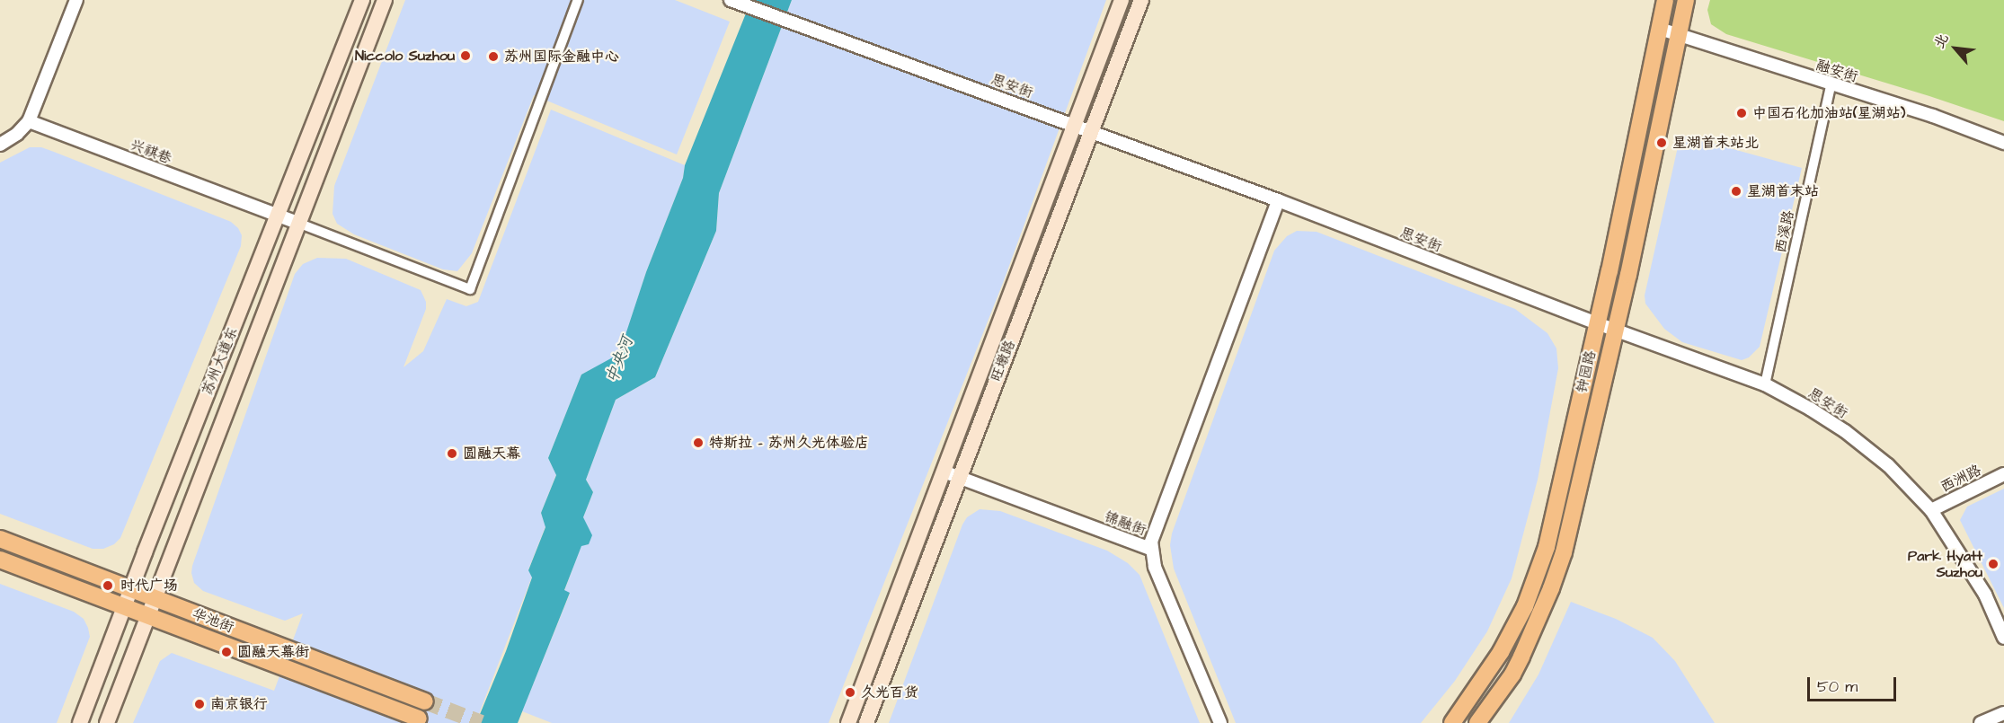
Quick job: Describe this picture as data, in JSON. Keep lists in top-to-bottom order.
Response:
{
  "streets": {
    "main road": [
      "苏州大道东",
      "旺墩路",
      "钟园路",
      "华池街"
    ],
    "street": [
      "融安街",
      "思安街",
      "兴祺巷",
      "西溪路",
      "西洲路",
      "锦融街"
    ]
  },
  "crossings": [
    ["融安街", "西溪路"],
    ["融安街", "钟园路"],
    ["思安街", "西溪路"],
    ["思安街", "旺墩路"],
    ["思安街", "钟园路"],
    ["思安街", "西洲路"],
    ["兴祺巷", "苏州大道东"],
    ["苏州大道东", "华池街"],
    ["旺墩路", "锦融街"]
  ],
  "water": ["中央河"],
  "places": [
    "Niccolo Suzhou",
    "苏州国际金融中心",
    "中国石化加油站(星湖站)",
    "星湖首末站北",
    "星湖首末站",
    "特斯拉 - 苏州久光体验店",
    "圆融天幕",
    "Park Hyatt Suzhou",
    "时代广场",
    "圆融天幕街",
    "久光百货",
    "南京银行"
  ],
  "scale_bar": "50 m",
  "north": "top left"
}
